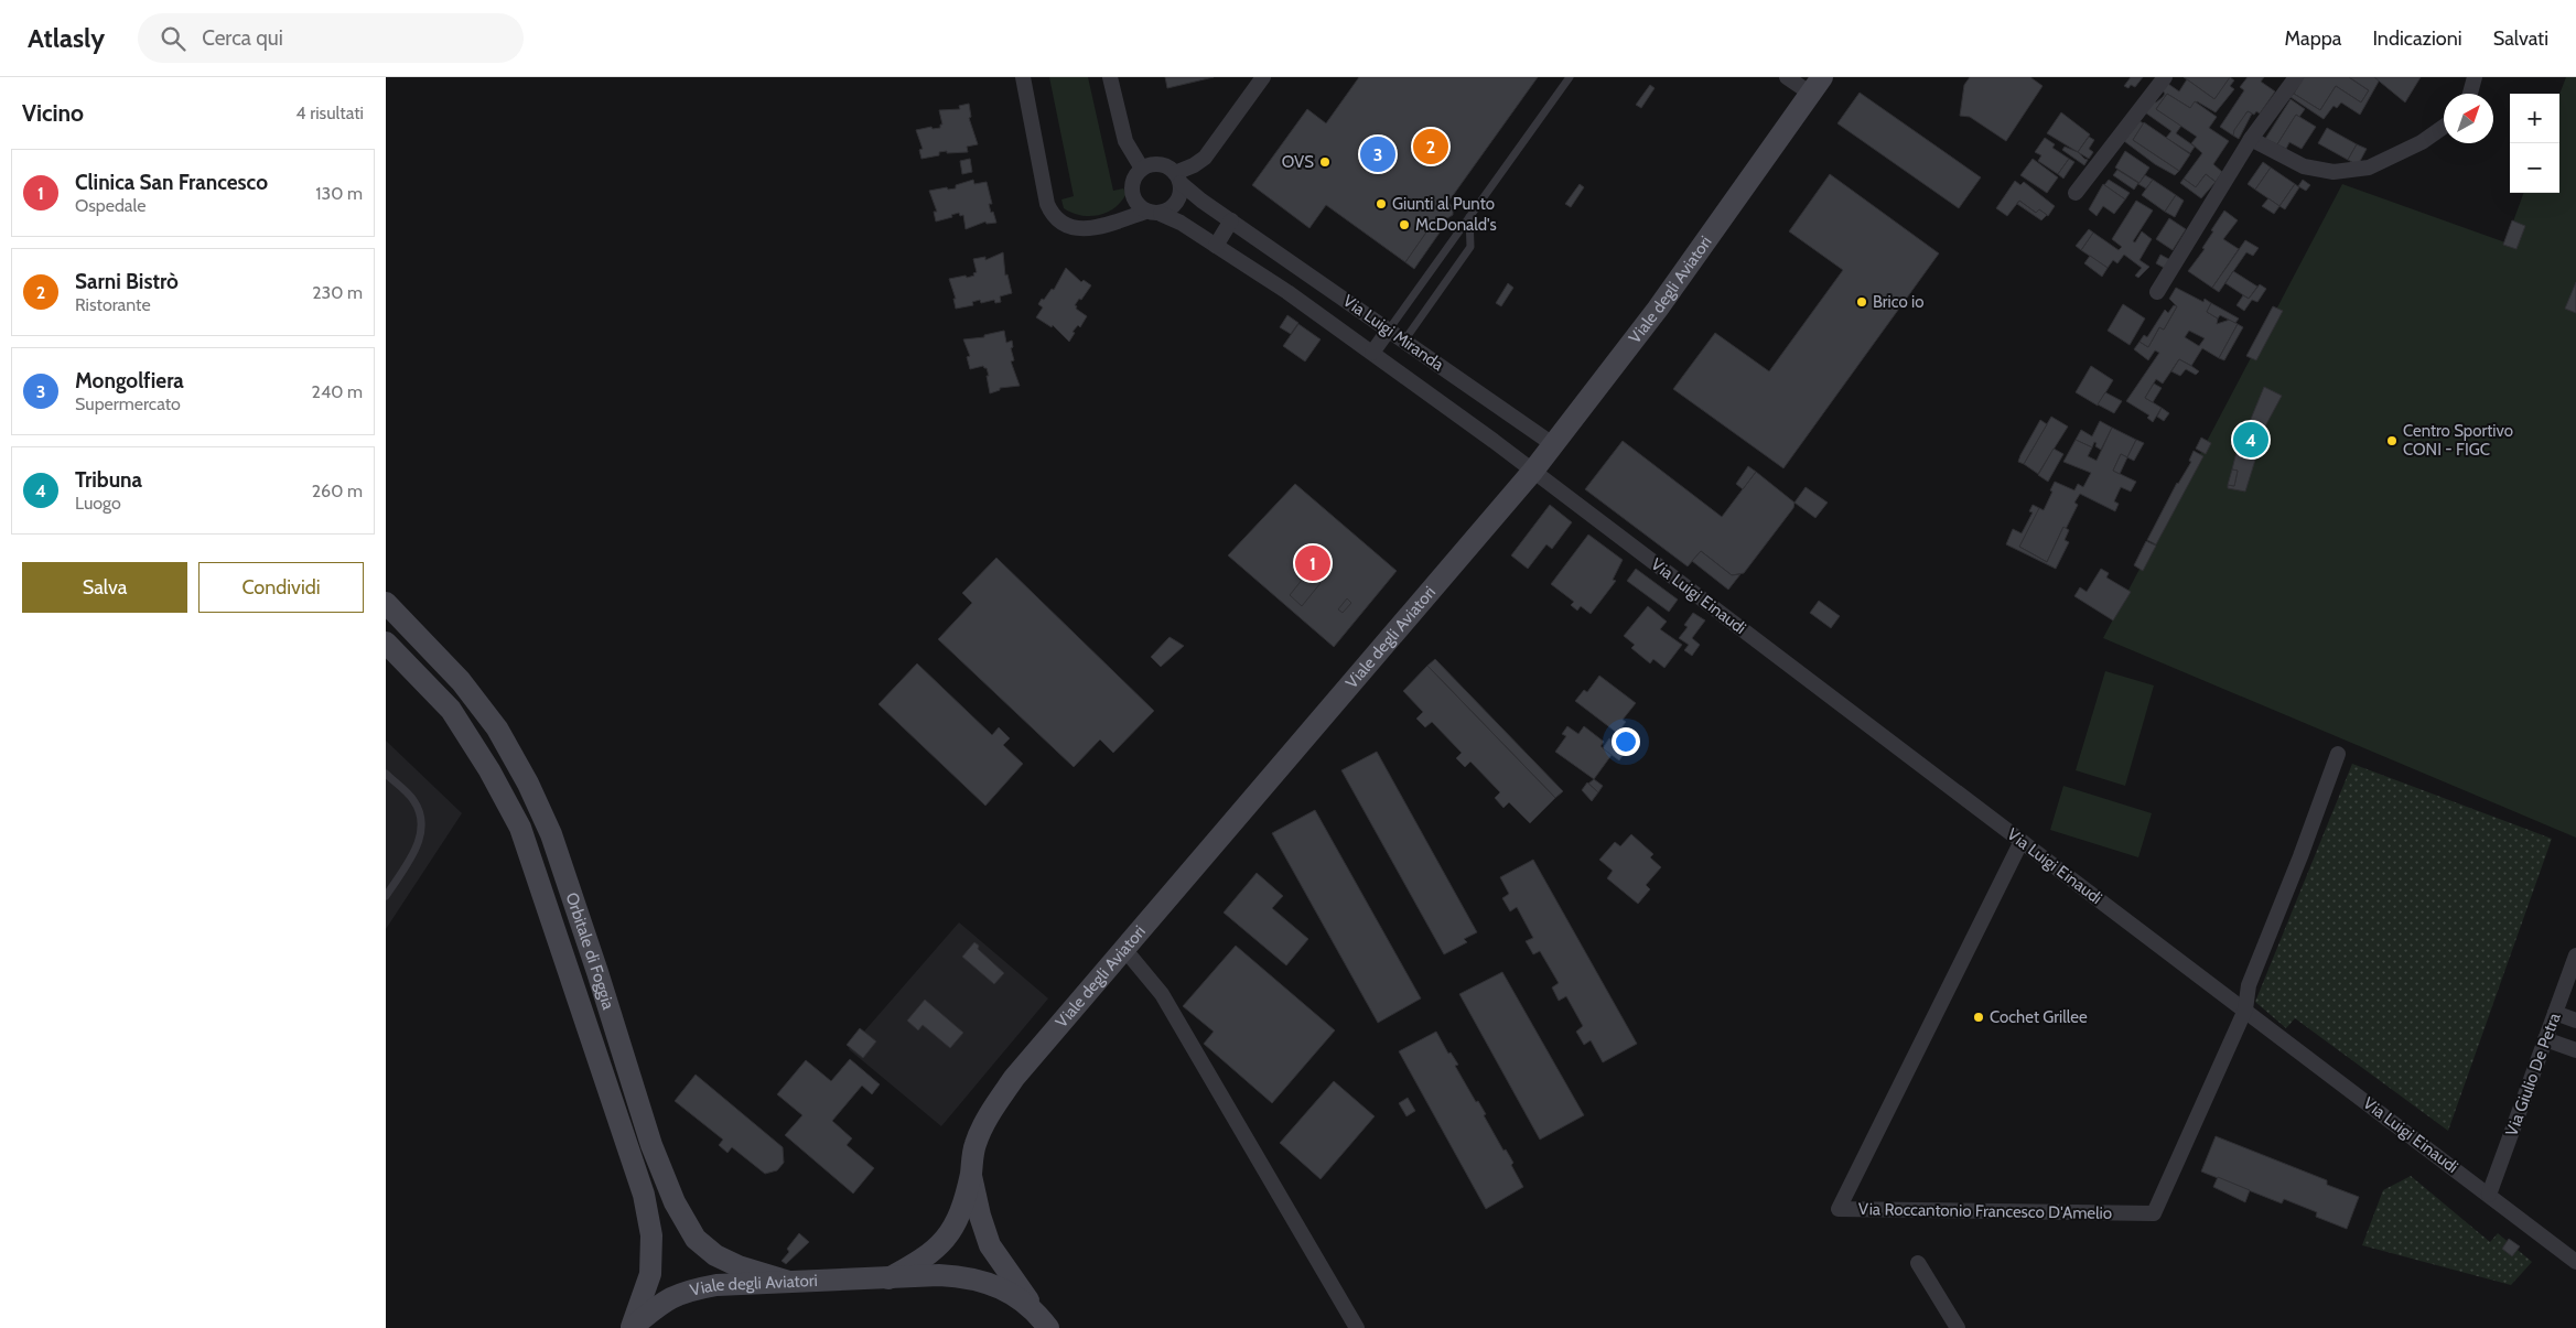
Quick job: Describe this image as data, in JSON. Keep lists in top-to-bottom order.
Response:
{
  "streets": {
    "main road": ["Viale degli Aviatori", "Orbitale di Foggia"],
    "street": [
      "Via Luigi Miranda",
      "Via Luigi Einaudi",
      "Via Giulio De Petra",
      "Via Roccantonio Francesco D'Amelio"
    ]
  },
  "crossings": [
    ["Viale degli Aviatori", "Via Luigi Miranda"],
    ["Viale degli Aviatori", "Via Luigi Einaudi"],
    ["Viale degli Aviatori", "Orbitale di Foggia"],
    ["Via Luigi Miranda", "Via Luigi Einaudi"],
    ["Via Luigi Einaudi", "Via Giulio De Petra"],
    ["Via Luigi Einaudi", "Via Roccantonio Francesco D'Amelio"]
  ],
  "places": [
    "OVS",
    "Giunti al Punto",
    "McDonald's",
    "Brico io",
    "Centro Sportivo CONI - FIGC",
    "Cochet Grillee"
  ],
  "north": "top right",
  "page": {
    "header": "Atlasly",
    "search": "Cerca qui",
    "nav": ["Mappa", "Indicazioni", "Salvati"],
    "heading": ["Vicino", "4 risultati"],
    "map_buttons": ["+", "−"],
    "pins": [
      "2",
      "3",
      "4",
      "1"
    ],
    "list": [
      {
        "mark": "1",
        "name": "Clinica San Francesco",
        "note": "Ospedale",
        "value": "130 m"
      },
      {
        "mark": "2",
        "name": "Sarni Bistrò",
        "note": "Ristorante",
        "value": "230 m"
      },
      {
        "mark": "3",
        "name": "Mongolfiera",
        "note": "Supermercato",
        "value": "240 m"
      },
      {
        "mark": "4",
        "name": "Tribuna",
        "note": "Luogo",
        "value": "260 m"
      }
    ],
    "buttons": ["Salva", "Condividi"]
  }
}
